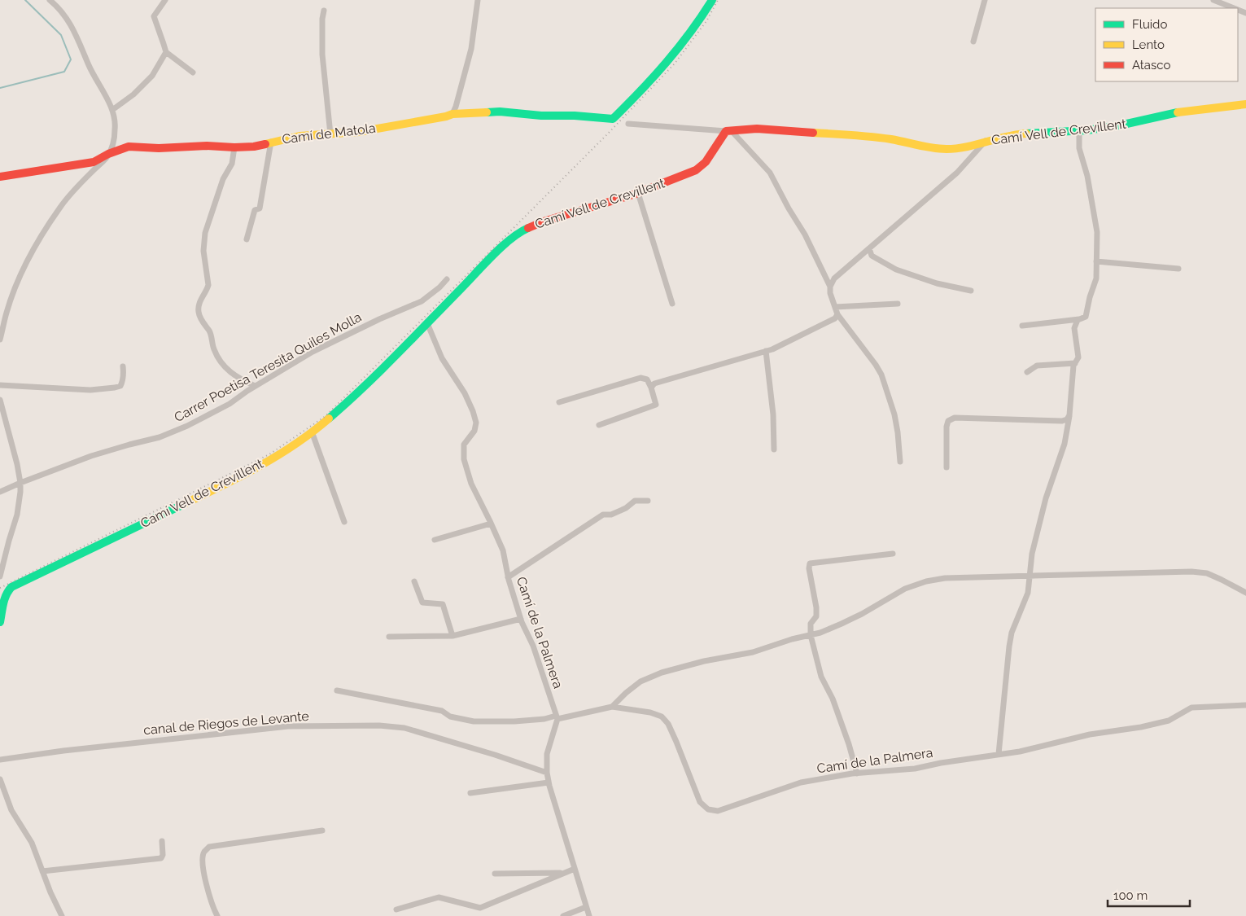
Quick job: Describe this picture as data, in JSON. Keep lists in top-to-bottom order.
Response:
{
  "streets": {
    "street": [
      "Camí Vell de Crevillent",
      "Camí de Matola",
      "Carrer Poetisa Teresita Quiles Molla",
      "Camí de la Palmera",
      "canal de Riegos de Levante"
    ]
  },
  "crossings": [
    ["Camí Vell de Crevillent", "Camí de la Palmera"]
  ],
  "legend": ["Fluido", "Lento", "Atasco"],
  "scale_bar": "100 m"
}
